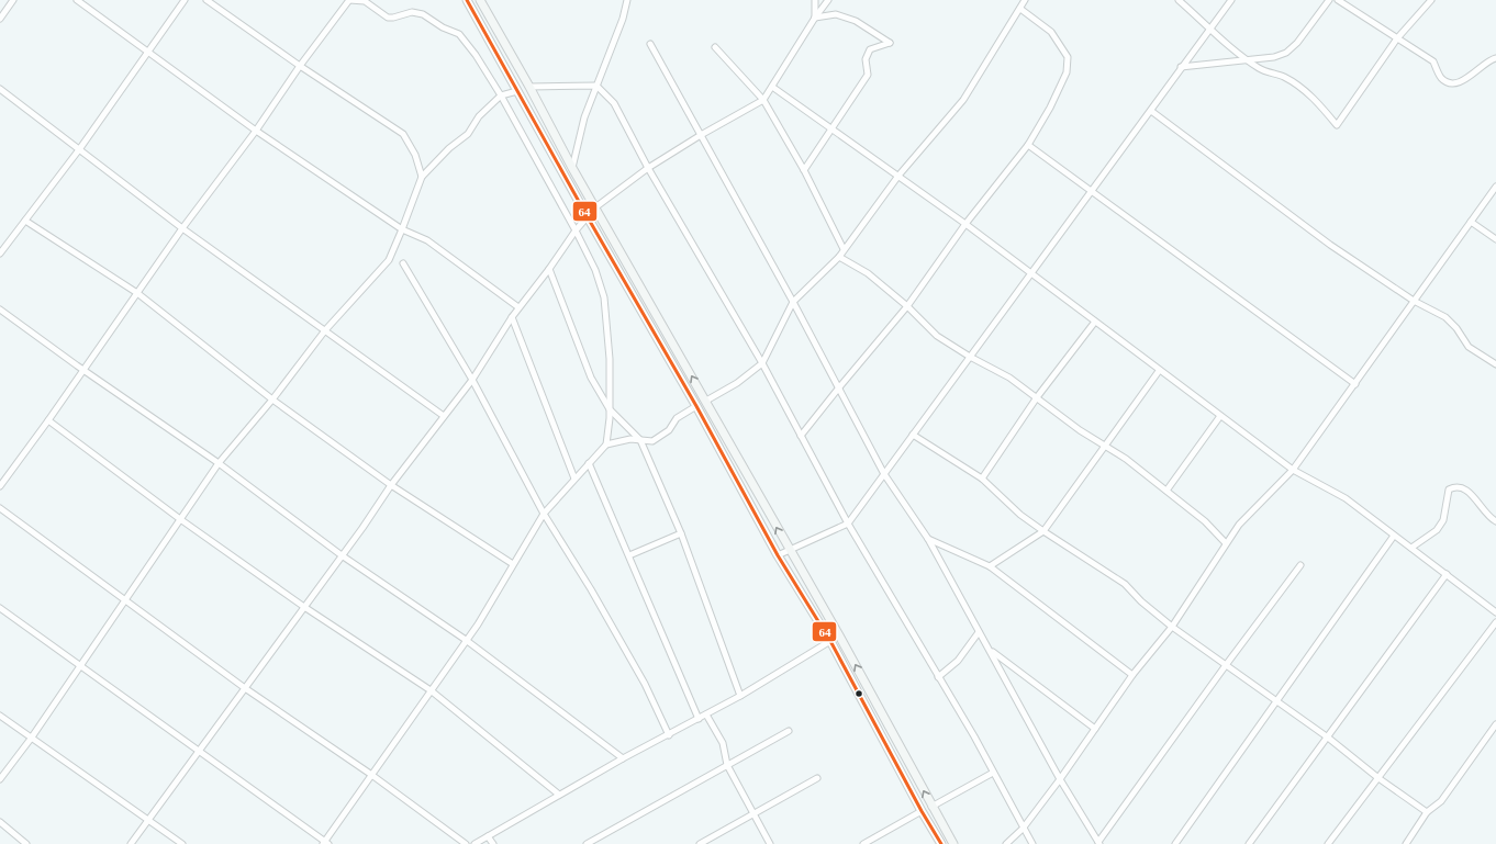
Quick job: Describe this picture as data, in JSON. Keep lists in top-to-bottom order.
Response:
{
  "lines": ["transit line 64"]
}
